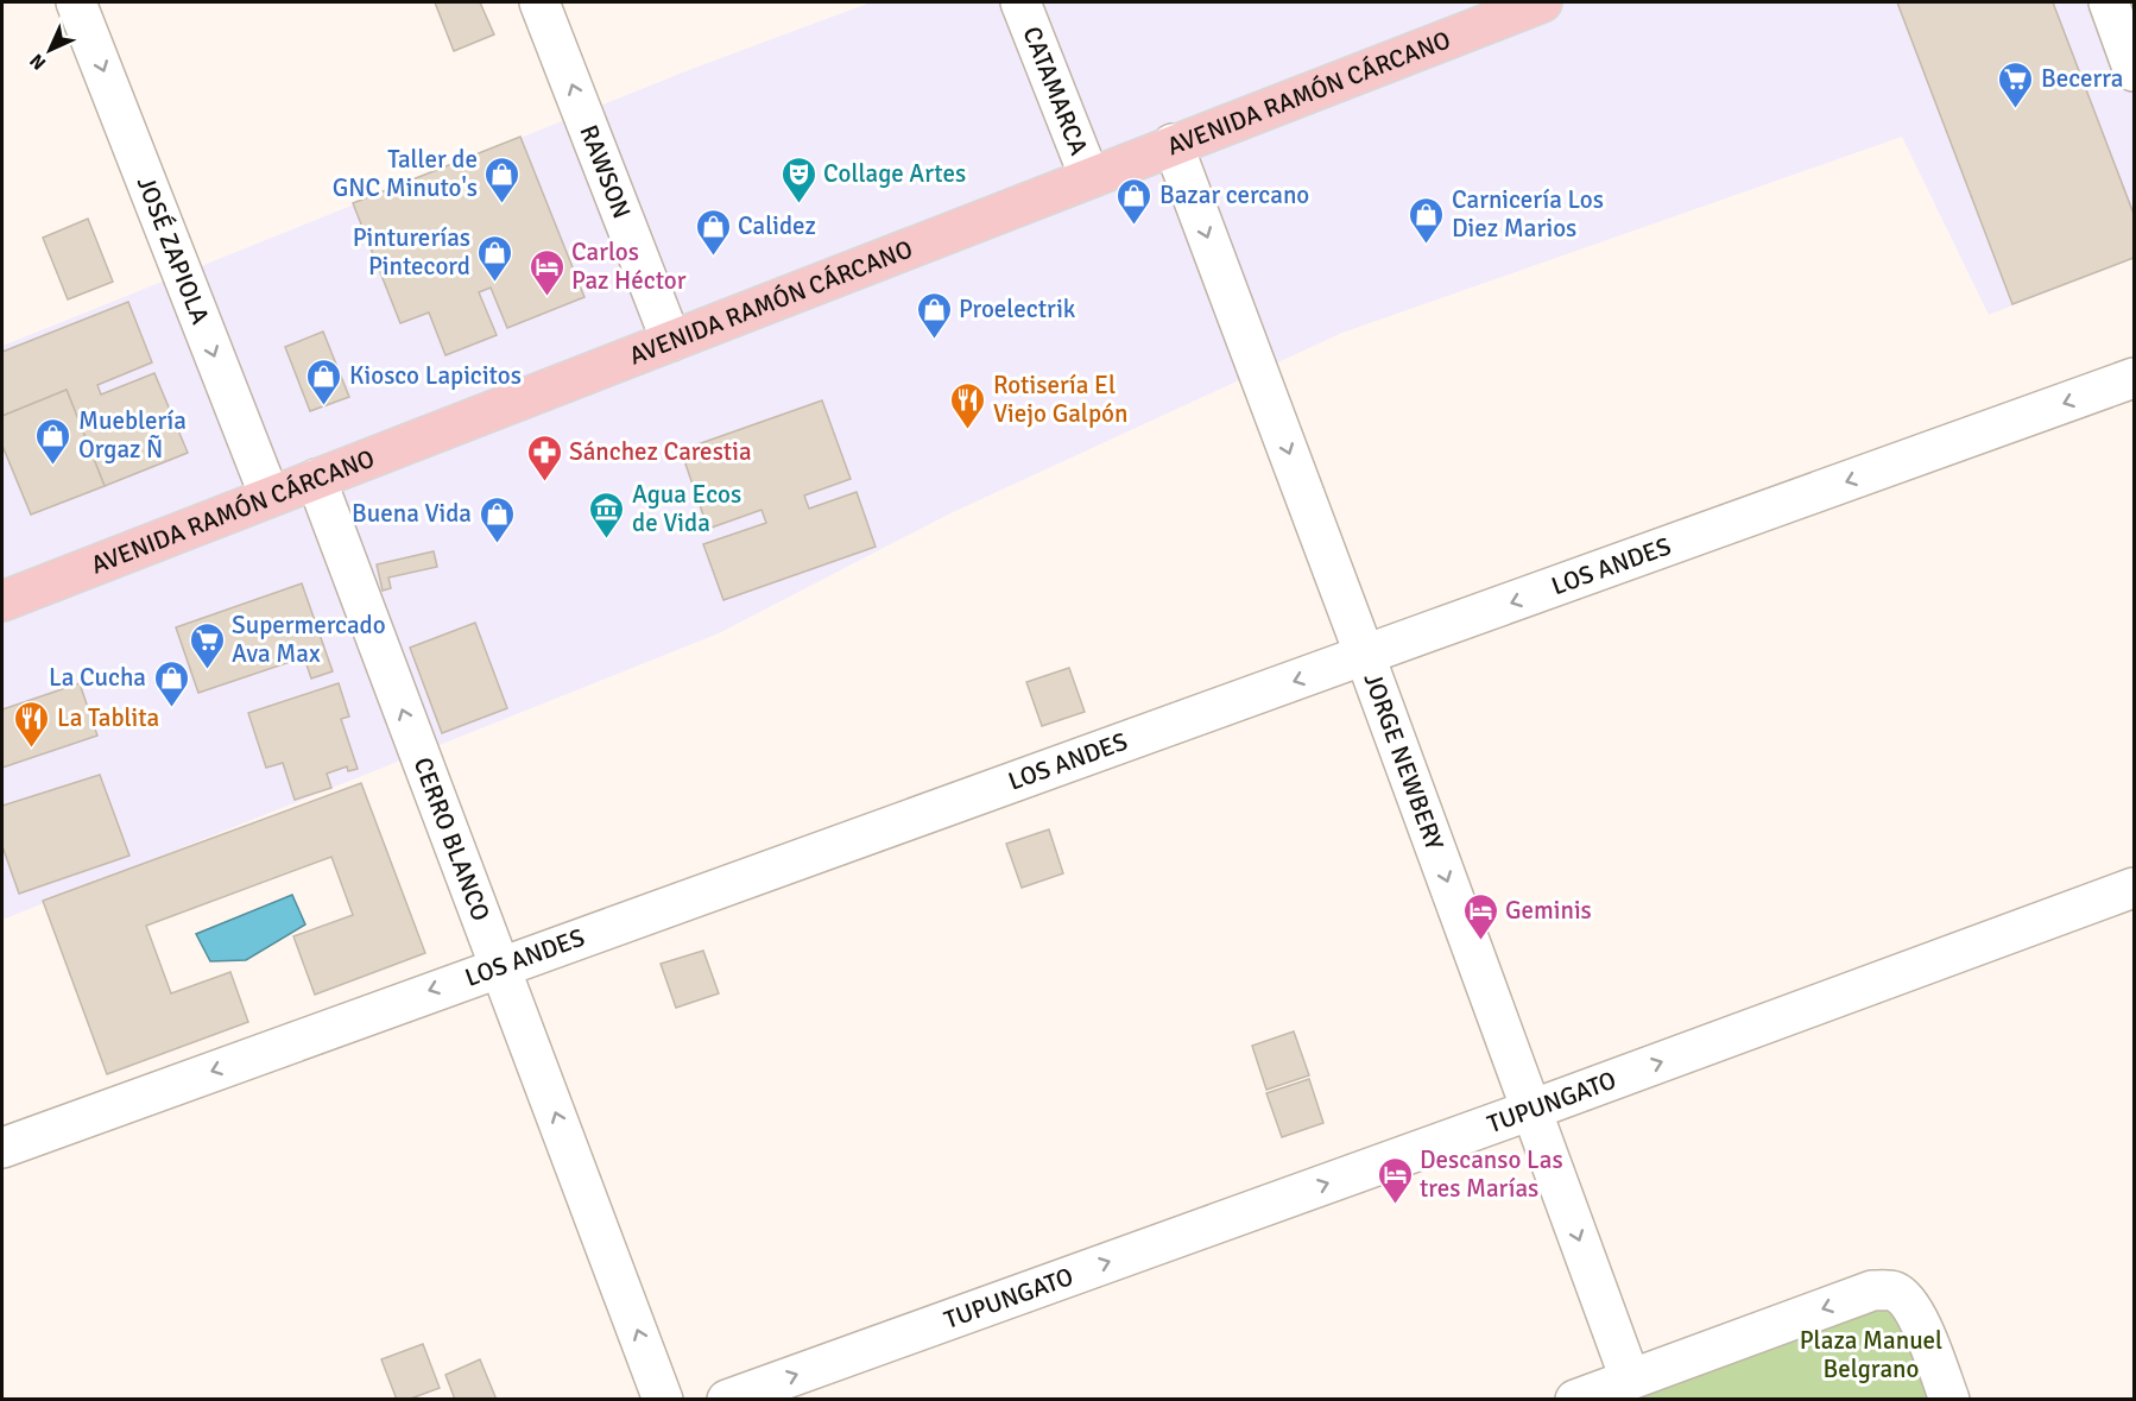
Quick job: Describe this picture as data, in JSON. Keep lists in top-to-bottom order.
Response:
{
  "streets": {
    "main road": ["AVENIDA RAMÓN CÁRCANO"],
    "street": [
      "CATAMARCA",
      "RAWSON",
      "JOSÉ ZAPIOLA",
      "LOS ANDES",
      "JORGE NEWBERY",
      "CERRO BLANCO",
      "TUPUNGATO"
    ]
  },
  "crossings": [
    ["CATAMARCA", "AVENIDA RAMÓN CÁRCANO"],
    ["AVENIDA RAMÓN CÁRCANO", "RAWSON"],
    ["AVENIDA RAMÓN CÁRCANO", "JOSÉ ZAPIOLA"],
    ["AVENIDA RAMÓN CÁRCANO", "JORGE NEWBERY"],
    ["AVENIDA RAMÓN CÁRCANO", "CERRO BLANCO"],
    ["LOS ANDES", "JORGE NEWBERY"],
    ["LOS ANDES", "CERRO BLANCO"],
    ["JORGE NEWBERY", "TUPUNGATO"]
  ],
  "one_way": [
    "RAWSON",
    "JOSÉ ZAPIOLA",
    "LOS ANDES",
    "JORGE NEWBERY",
    "CERRO BLANCO",
    "TUPUNGATO"
  ],
  "parks": ["Plaza Manuel Belgrano"],
  "places": {
    "supermarket": ["Becerra", "Supermercado Ava Max"],
    "shop": [
      "Taller de GNC Minuto's",
      "Bazar cercano",
      "Carnicería Los Diez Marios",
      "Calidez",
      "Pinturerías Pintecord",
      "Proelectrik",
      "Kiosco Lapicitos",
      "Mueblería Orgaz Ñ",
      "Buena Vida",
      "La Cucha"
    ],
    "theatre": ["Collage Artes"],
    "hotel": ["Carlos Paz Héctor", "Geminis", "Descanso Las tres Marías"],
    "restaurant": ["Rotisería El Viejo Galpón", "La Tablita"],
    "pharmacy": ["Sánchez Carestia"],
    "museum": ["Agua Ecos de Vida"]
  },
  "north": "bottom left"
}
